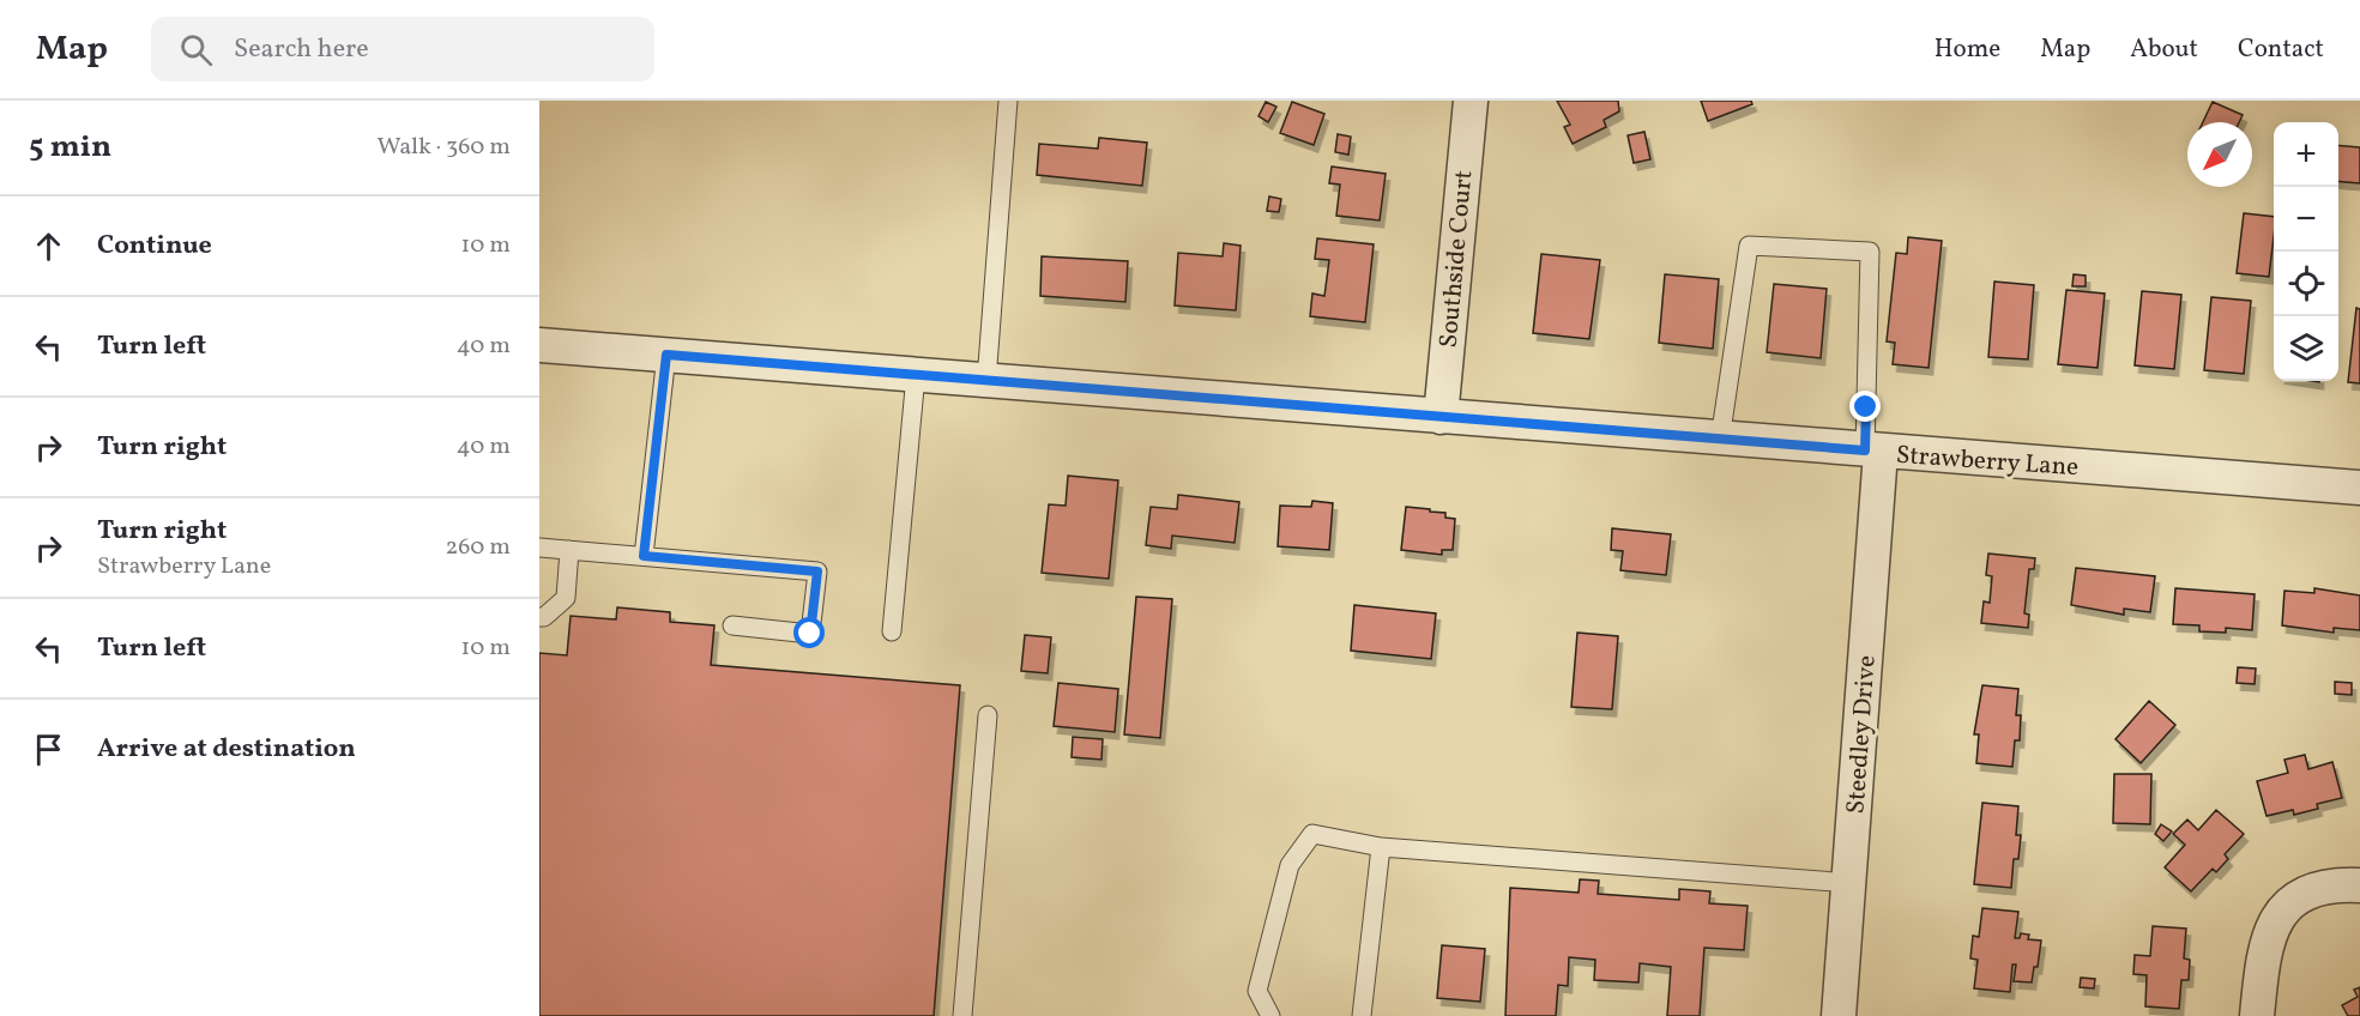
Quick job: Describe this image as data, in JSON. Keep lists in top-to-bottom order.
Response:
{
  "streets": {
    "street": ["Southside Court", "Strawberry Lane", "Steedley Drive"]
  },
  "crossings": [
    ["Southside Court", "Strawberry Lane"],
    ["Strawberry Lane", "Steedley Drive"]
  ],
  "north": "bottom left",
  "page": {
    "header": "Map",
    "search": "Search here",
    "nav": [
      "Home",
      "Map",
      "About",
      "Contact"
    ],
    "heading": ["5 min", "Walk · 360 m"],
    "map_buttons": ["+", "−"],
    "list": [
      ["Continue", "10 m"],
      ["Turn left", "40 m"],
      ["Turn right", "40 m"],
      ["Turn right", "Strawberry Lane", "260 m"],
      ["Turn left", "10 m"],
      "Arrive at destination"
    ]
  }
}
